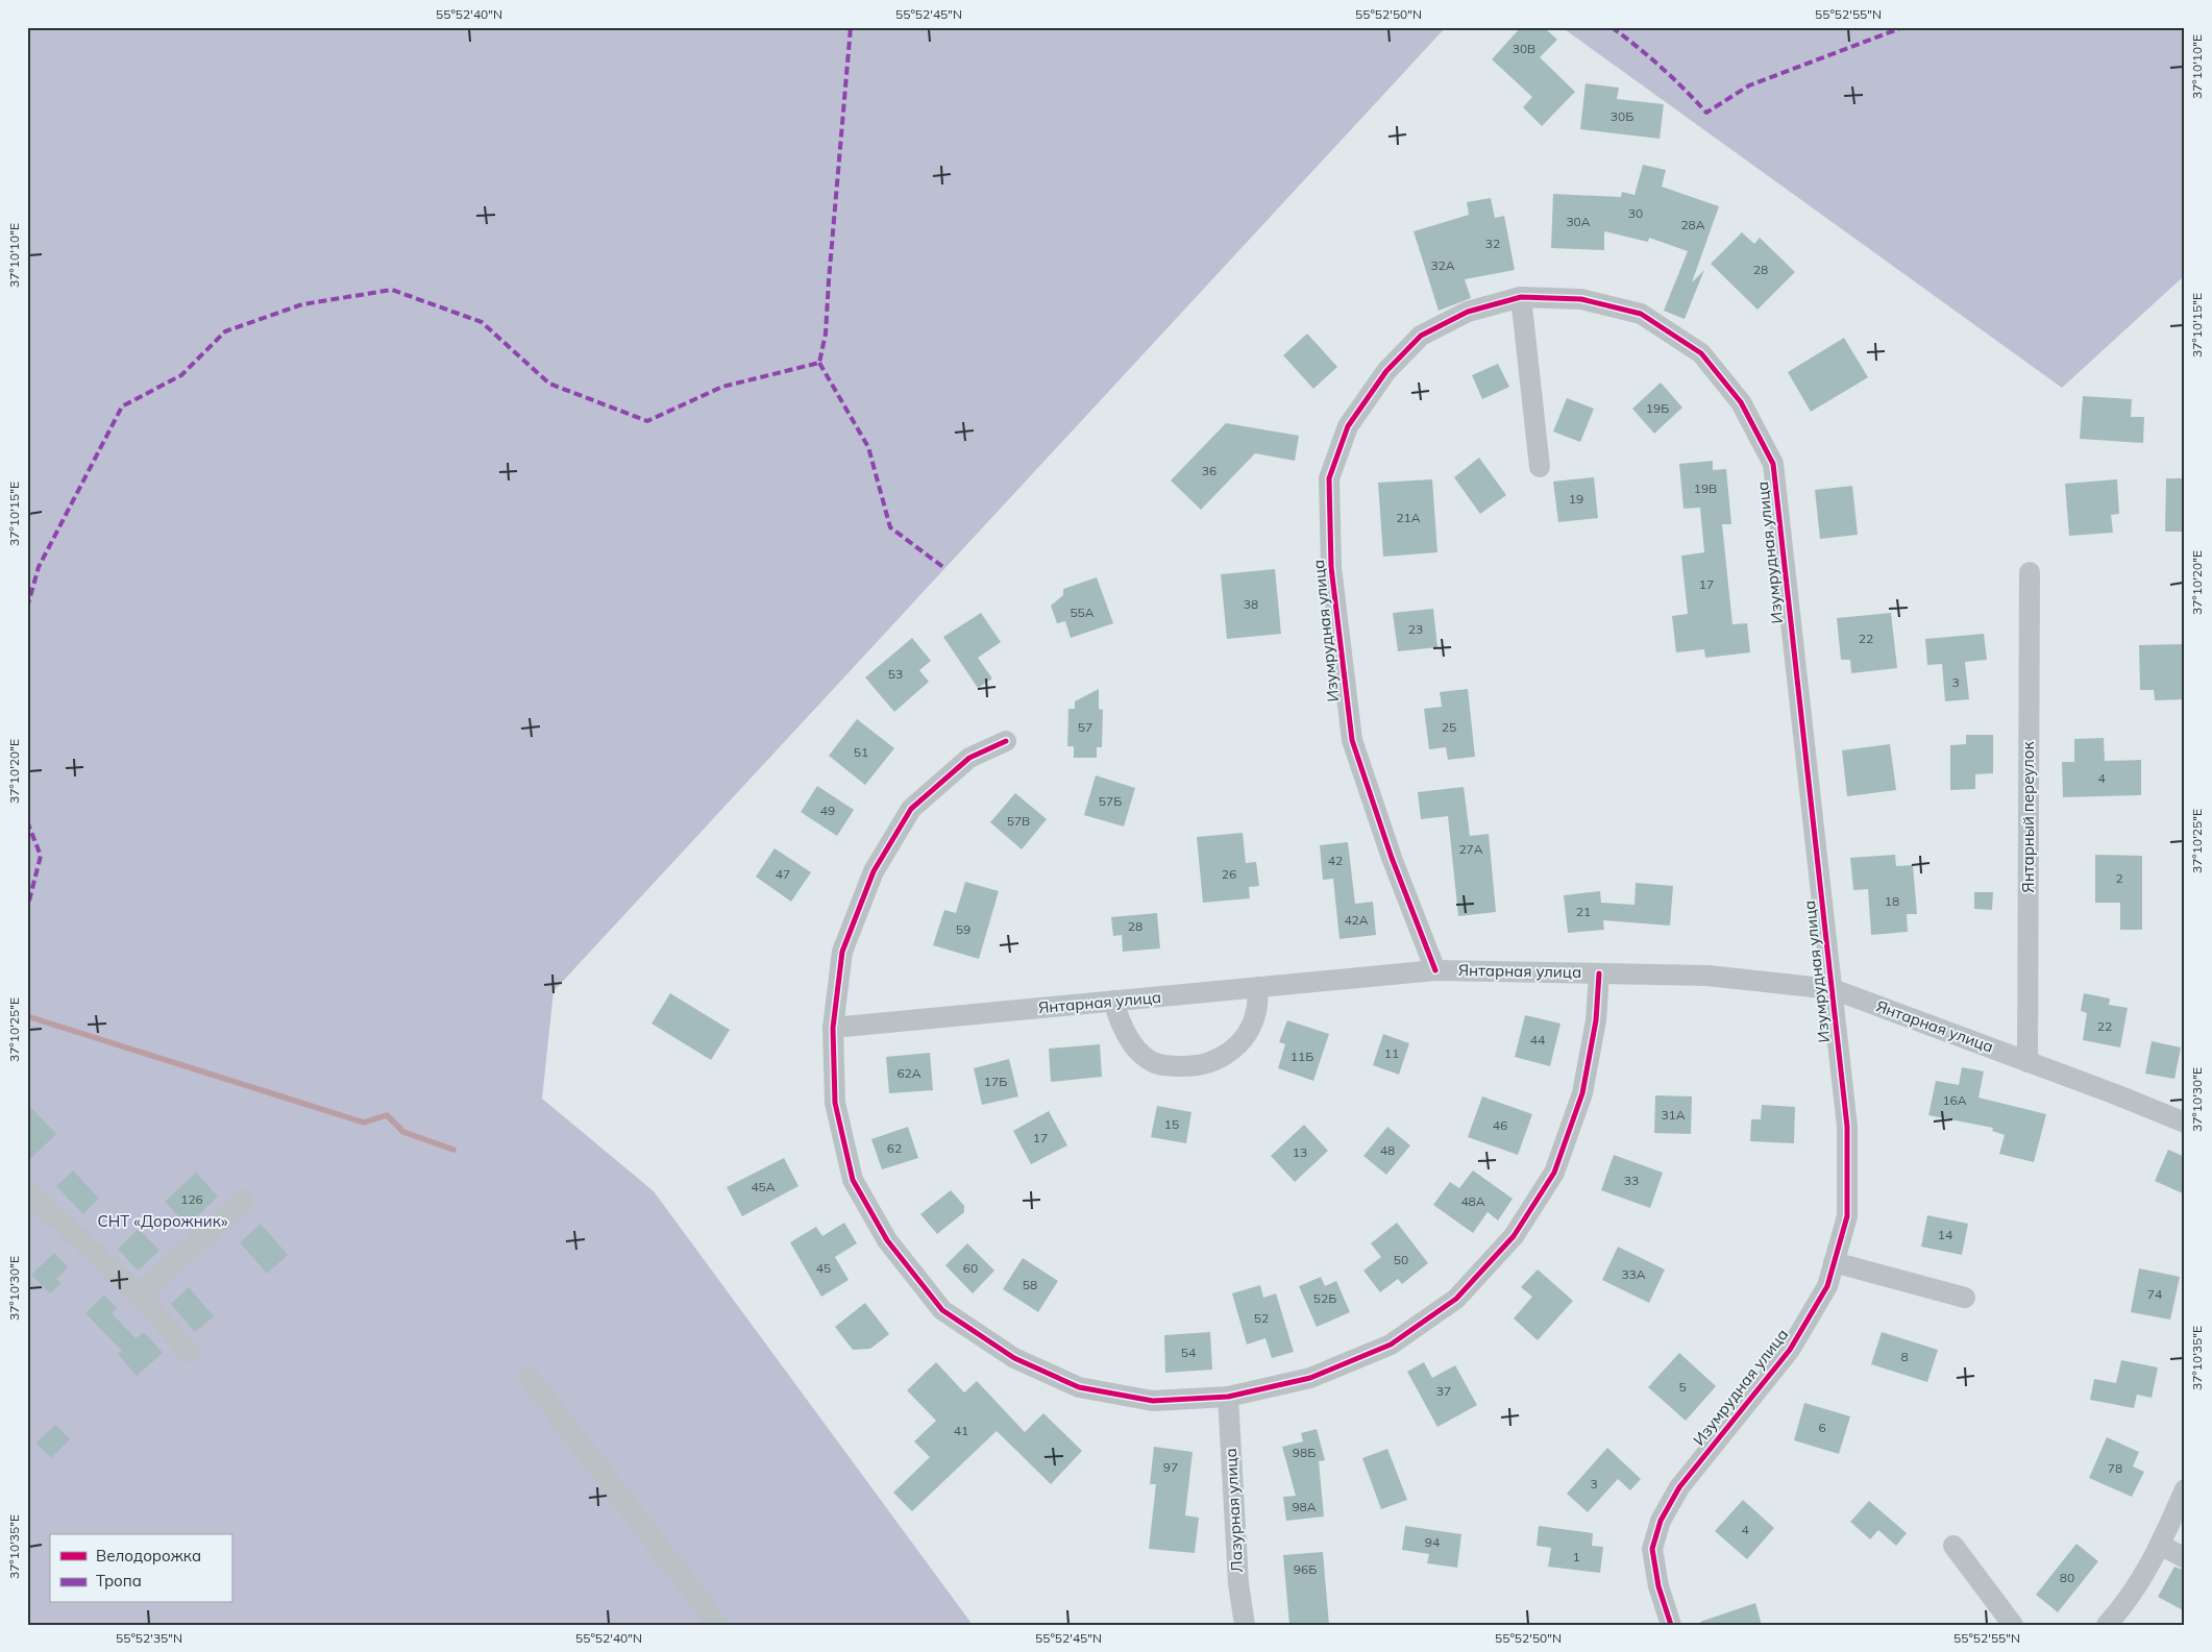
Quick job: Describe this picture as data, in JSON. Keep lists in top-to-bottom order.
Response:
{
  "streets": {
    "street": [
      "Изумрудная улица",
      "Янтарный переулок",
      "Янтарная улица",
      "Лазурная улица"
    ]
  },
  "crossings": [
    ["Изумрудная улица", "Янтарная улица"],
    ["Янтарный переулок", "Янтарная улица"]
  ],
  "parks": ["СНТ «Дорожник»"],
  "house_numbers": [
    "30В",
    "30Б",
    "30",
    "30А",
    "28А",
    "32",
    "32А",
    "28",
    "19Б",
    "36",
    "19В",
    "19",
    "21А",
    "17",
    "38",
    "55А",
    "23",
    "22",
    "53",
    "3",
    "57",
    "25",
    "51",
    "4",
    "57Б",
    "49",
    "57В",
    "27А",
    "42",
    "47",
    "26",
    "2",
    "18",
    "21",
    "42А",
    "28",
    "59",
    "22",
    "44",
    "11",
    "11Б",
    "62А",
    "17Б",
    "16А",
    "31А",
    "15",
    "46",
    "17",
    "62",
    "48",
    "13",
    "33",
    "45А",
    "126",
    "48А",
    "14",
    "50",
    "45",
    "60",
    "33А",
    "58",
    "74",
    "52Б",
    "52",
    "54",
    "8",
    "5",
    "37",
    "6",
    "41",
    "98Б",
    "97",
    "78",
    "3",
    "98А",
    "4",
    "94",
    "1",
    "96Б",
    "80"
  ],
  "legend": ["Велодорожка", "Тропа"],
  "coordinates": [
    "55°52'40\"N",
    "55°52'45\"N",
    "55°52'50\"N",
    "55°52'55\"N",
    "37°10'10\"E",
    "37°10'15\"E",
    "37°10'20\"E",
    "37°10'25\"E",
    "37°10'30\"E",
    "37°10'35\"E",
    "55°52'35\"N"
  ]
}
